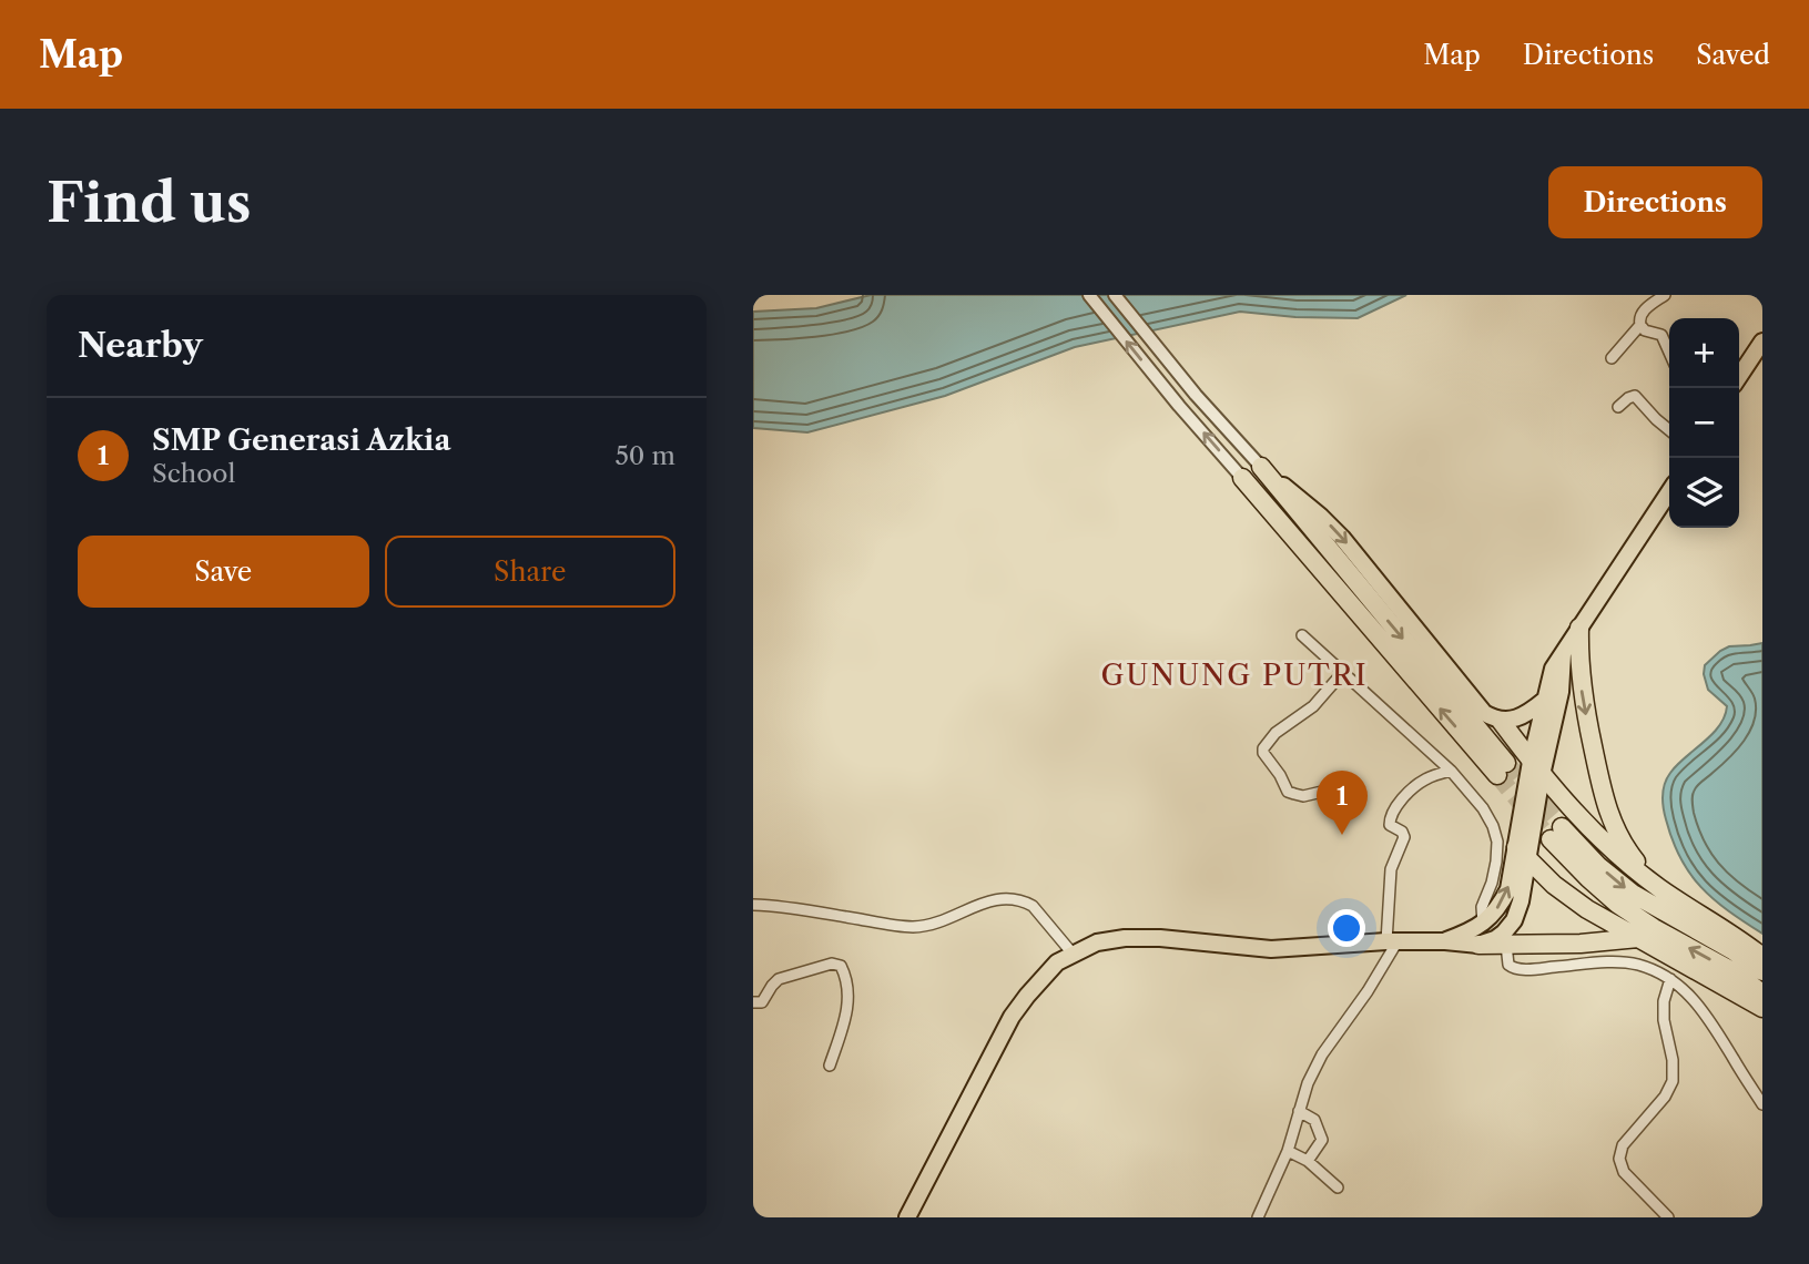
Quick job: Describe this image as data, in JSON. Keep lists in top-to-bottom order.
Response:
{
  "districts": ["GUNUNG PUTRI"],
  "page": {
    "header": "Map",
    "nav": ["Map", "Directions", "Saved"],
    "buttons": [
      "Directions",
      ["Save", "Share"]
    ],
    "title": "Find us",
    "heading": "Nearby",
    "map_buttons": ["+", "−"],
    "list": [
      {
        "mark": "1",
        "name": "SMP Generasi Azkia",
        "note": "School",
        "value": "50 m"
      }
    ],
    "pins": "1"
  }
}
